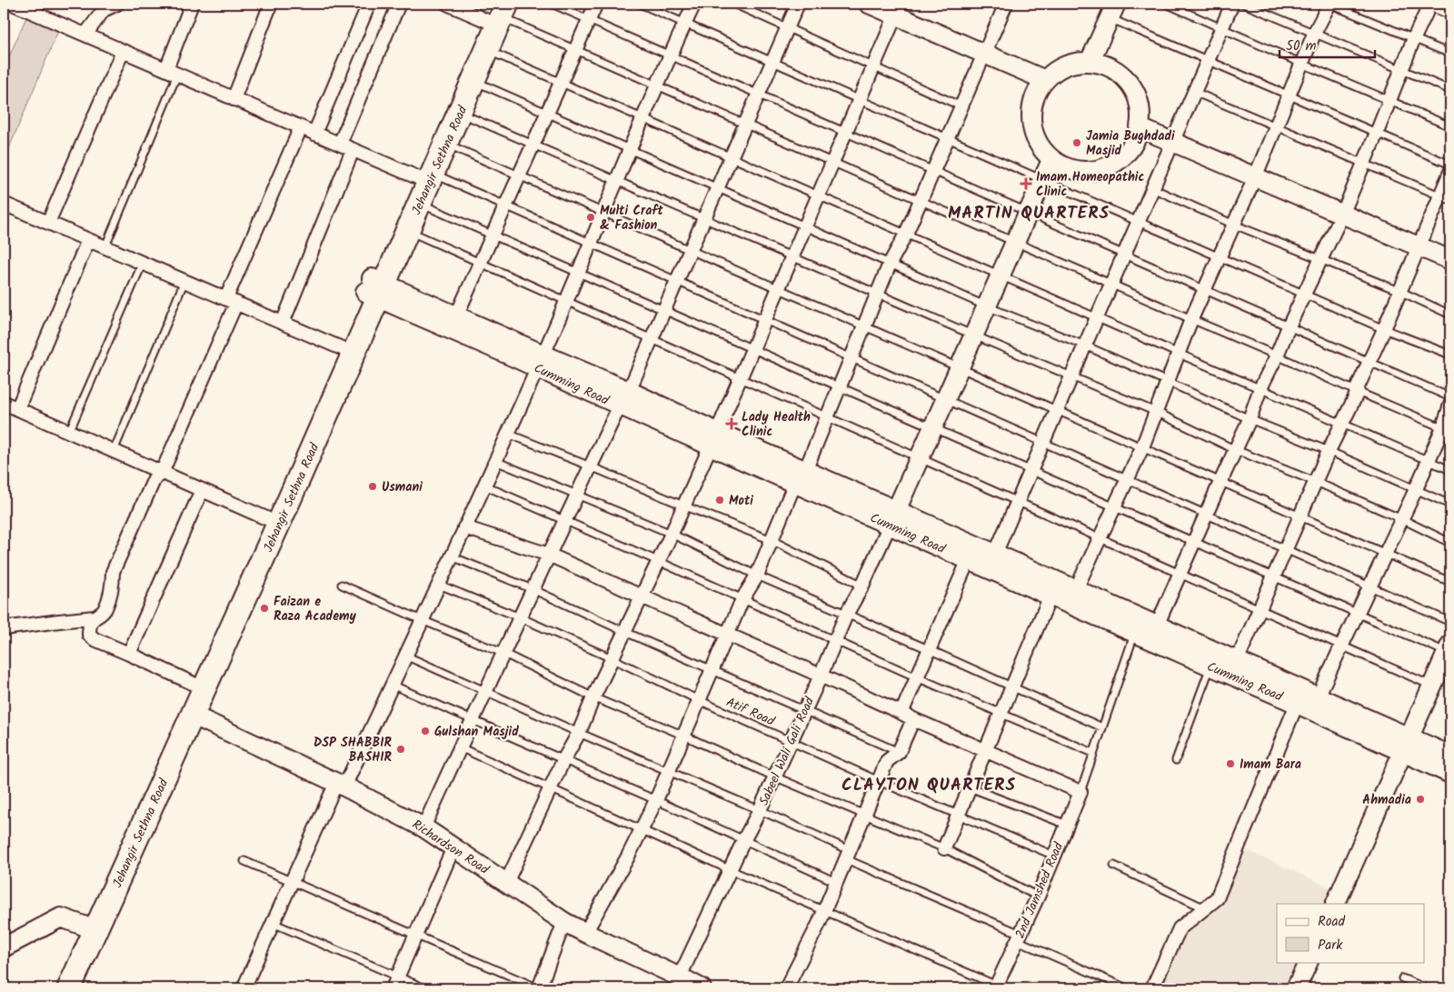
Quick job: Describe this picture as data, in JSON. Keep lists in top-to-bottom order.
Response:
{
  "streets": {
    "highway": ["Jehangir Sethna Road"],
    "street": [
      "Cumming Road",
      "Sabeel Wali Gali Road",
      "Richardson Road",
      "2nd Jamshed Road"
    ],
    "lane": ["Atif Road"]
  },
  "crossings": [
    ["Jehangir Sethna Road", "Cumming Road"],
    ["Jehangir Sethna Road", "Richardson Road"],
    ["Cumming Road", "Sabeel Wali Gali Road"],
    ["Atif Road", "Sabeel Wali Gali Road"],
    ["Atif Road", "2nd Jamshed Road"],
    ["Sabeel Wali Gali Road", "Richardson Road"]
  ],
  "districts": ["MARTIN QUARTERS", "CLAYTON QUARTERS"],
  "places": {
    "other": [
      "Jamia Bughdadi Masjid",
      "Multi Craft & Fashion",
      "Usmani",
      "Moti",
      "Faizan e Raza Academy",
      "Gulshan Masjid",
      "DSP SHABBIR BASHIR",
      "Imam Bara",
      "Ahmadia"
    ],
    "health": ["Imam Homeopathic Clinic", "Lady Health Clinic"]
  },
  "legend": ["Road", "Park"],
  "scale_bar": "50 m"
}
